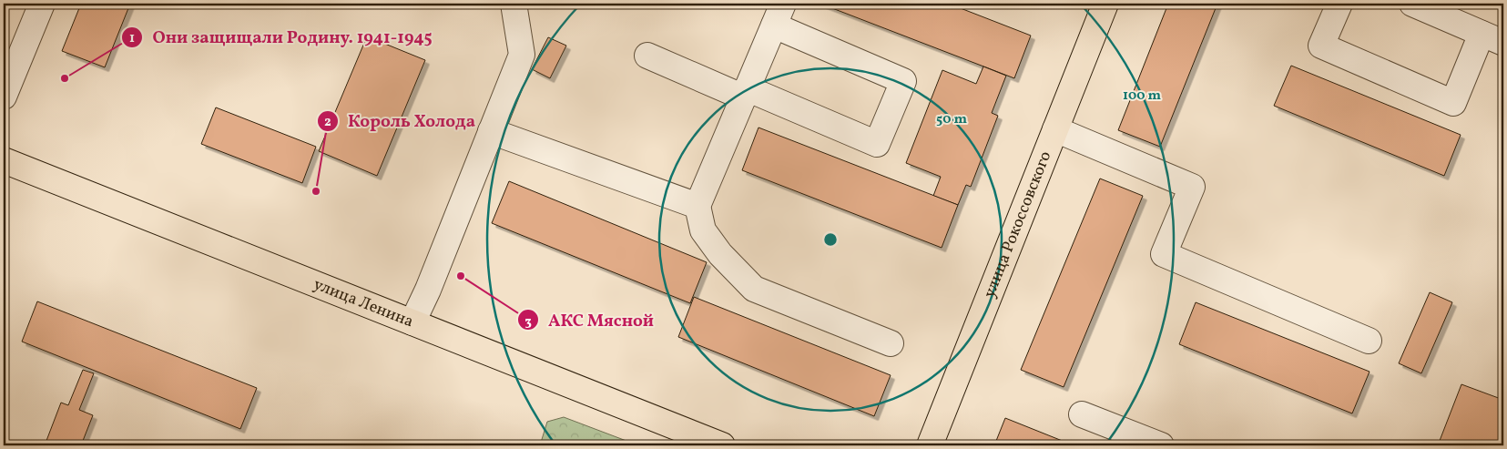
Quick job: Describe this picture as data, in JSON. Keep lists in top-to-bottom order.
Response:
{
  "streets": {
    "main road": ["улица Рокоссовского", "улица Ленина"]
  },
  "places": ["Они защищали Родину. 1941-1945", "Король Холода", "АКС Мясной"],
  "rings": ["100 m", "50 m"]
}
